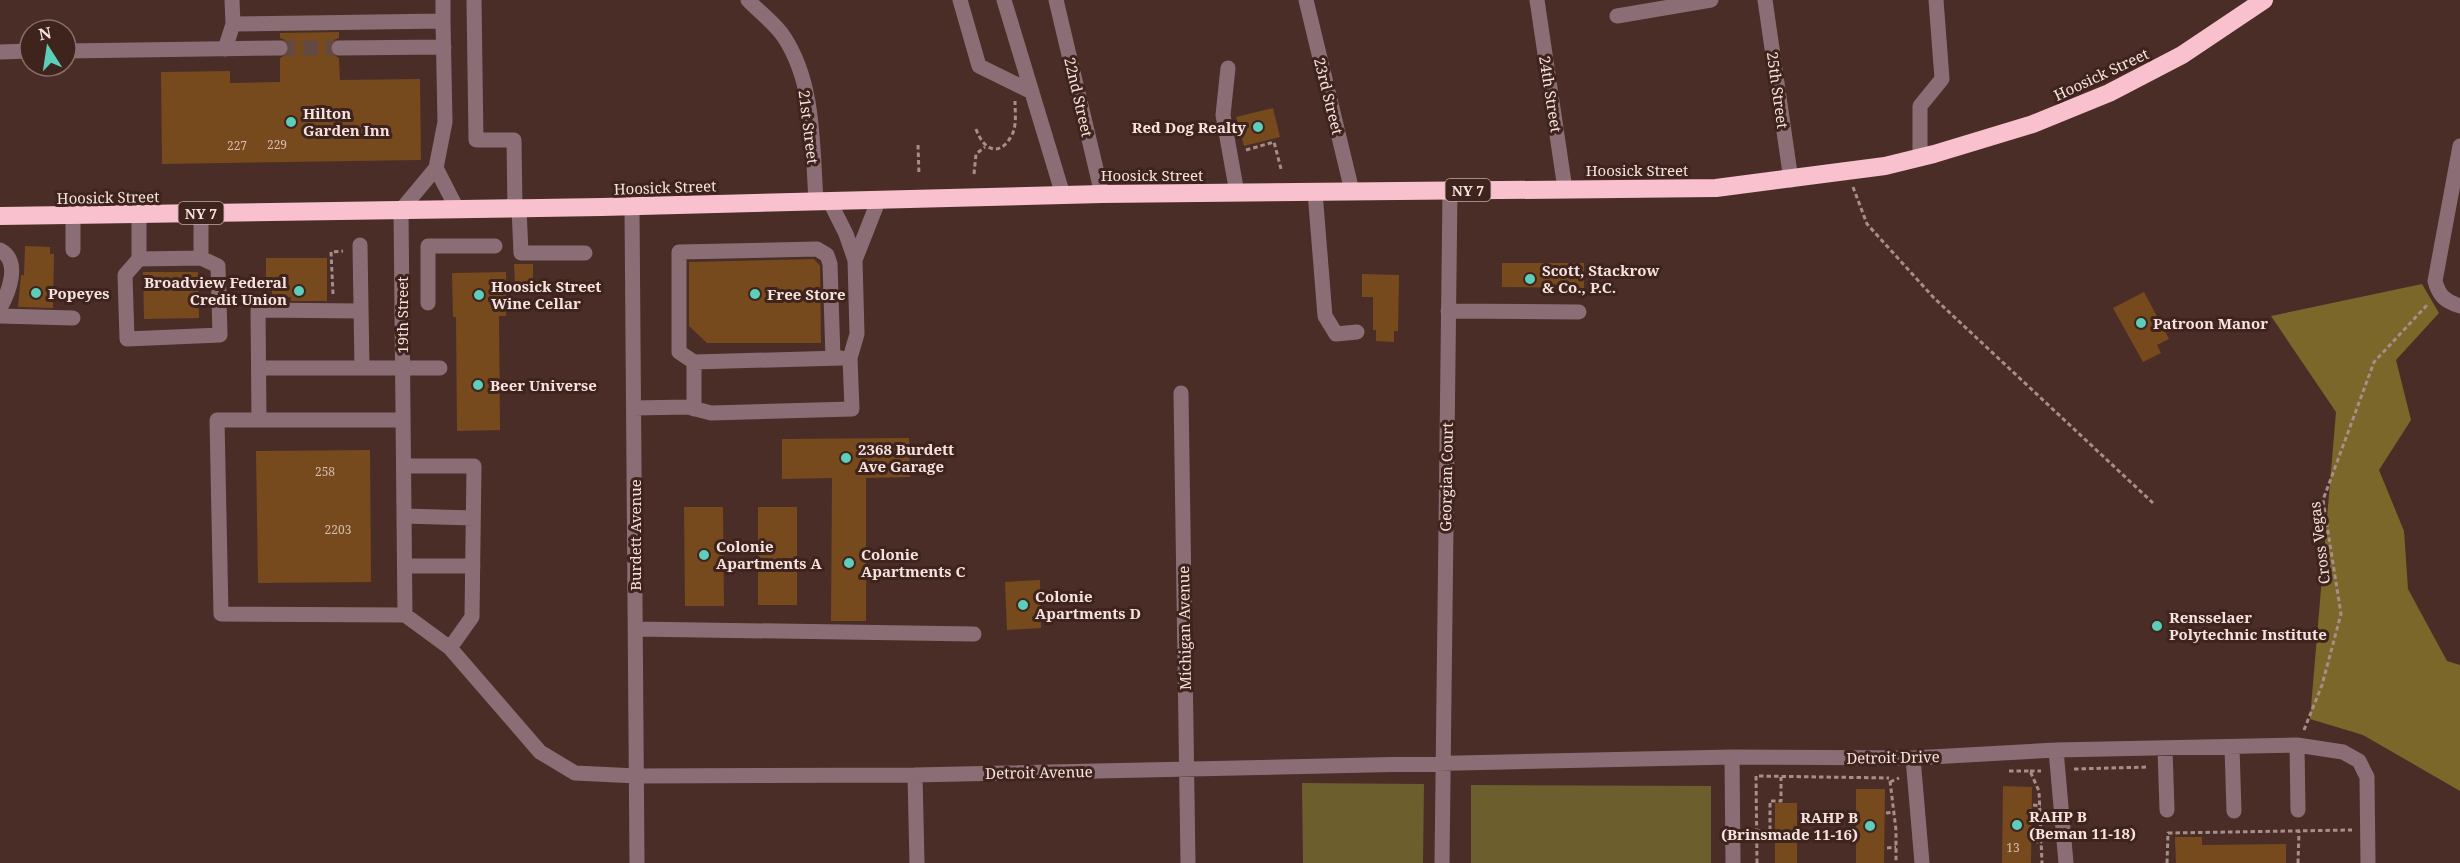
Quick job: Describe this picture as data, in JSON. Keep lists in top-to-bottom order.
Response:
{
  "streets": {
    "highway": ["Hoosick Street", "NY 7"],
    "street": [
      "25th Street",
      "24th Street",
      "23rd Street",
      "22nd Street",
      "21st Street",
      "19th Street",
      "Georgian Court",
      "Burdett Avenue",
      "Michigan Avenue",
      "Detroit Drive",
      "Detroit Avenue"
    ],
    "path": ["Cross Vegas"]
  },
  "crossings": [
    ["Hoosick Street", "25th Street"],
    ["Hoosick Street", "24th Street"],
    ["Hoosick Street", "23rd Street"],
    ["Hoosick Street", "22nd Street"],
    ["Hoosick Street", "21st Street"],
    ["Hoosick Street", "19th Street"],
    ["Hoosick Street", "Georgian Court"],
    ["Hoosick Street", "Burdett Avenue"],
    ["19th Street", "Detroit Avenue"],
    ["Georgian Court", "Detroit Drive"],
    ["Georgian Court", "Detroit Avenue"],
    ["Burdett Avenue", "Detroit Avenue"],
    ["Cross Vegas", "Detroit Drive"],
    ["Michigan Avenue", "Detroit Avenue"],
    ["Detroit Drive", "Detroit Avenue"]
  ],
  "places": [
    "Hilton Garden Inn",
    "Red Dog Realty",
    "Scott, Stackrow & Co., P.C.",
    "Broadview Federal Credit Union",
    "Popeyes",
    "Free Store",
    "Hoosick Street Wine Cellar",
    "Patroon Manor",
    "Beer Universe",
    "2368 Burdett Ave Garage",
    "Colonie Apartments A",
    "Colonie Apartments C",
    "Colonie Apartments D",
    "Rensselaer Polytechnic Institute",
    "RAHP B (Beman 11-18)",
    "RAHP B (Brinsmade 11-16)"
  ],
  "house_numbers": [
    "229",
    "227",
    "258",
    "2203",
    "13"
  ],
  "north": "top"
}
